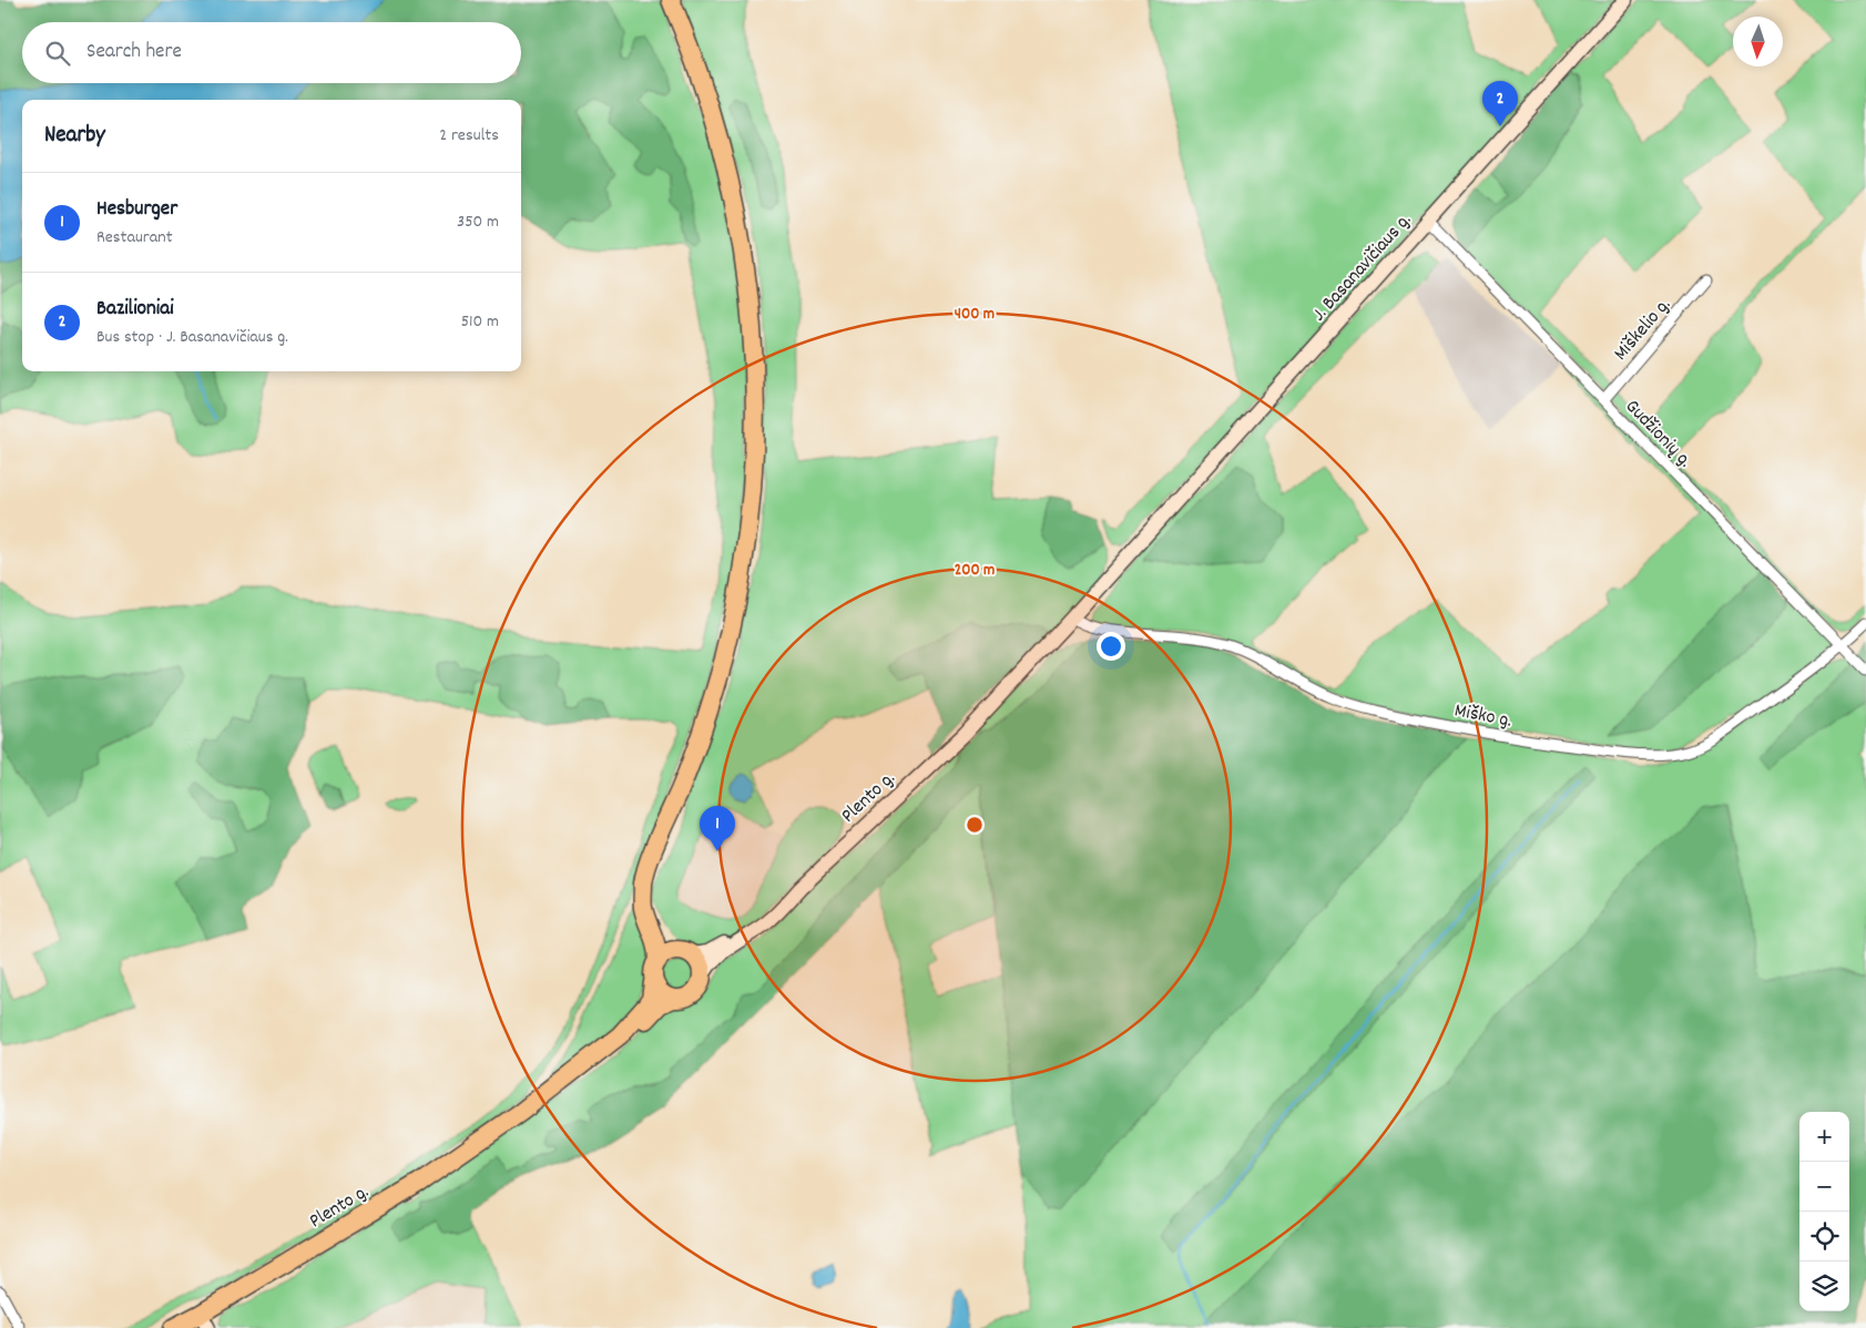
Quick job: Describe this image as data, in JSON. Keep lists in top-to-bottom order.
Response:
{
  "streets": {
    "highway": ["Plento g."],
    "main road": ["J. Basanavičiaus g."],
    "street": ["Miškelio g.", "Gudžionių g.", "Miško g."]
  },
  "crossings": [
    ["J. Basanavičiaus g.", "Gudžionių g."],
    ["J. Basanavičiaus g.", "Miško g."],
    ["J. Basanavičiaus g.", "Plento g."],
    ["Miškelio g.", "Gudžionių g."],
    ["Gudžionių g.", "Miško g."],
    ["Miško g.", "Plento g."]
  ],
  "north": "bottom",
  "page": {
    "search": "Search here",
    "pins": ["2", "1"],
    "heading": ["Nearby", "2 results"],
    "list": [
      {
        "mark": "1",
        "name": "Hesburger",
        "note": "Restaurant",
        "value": "350 m"
      },
      {
        "mark": "2",
        "name": "Bazilioniai",
        "note": "Bus stop · J. Basanavičiaus g.",
        "value": "510 m"
      }
    ],
    "map_buttons": ["+", "−"]
  },
  "rings": ["400 m", "200 m"]
}
